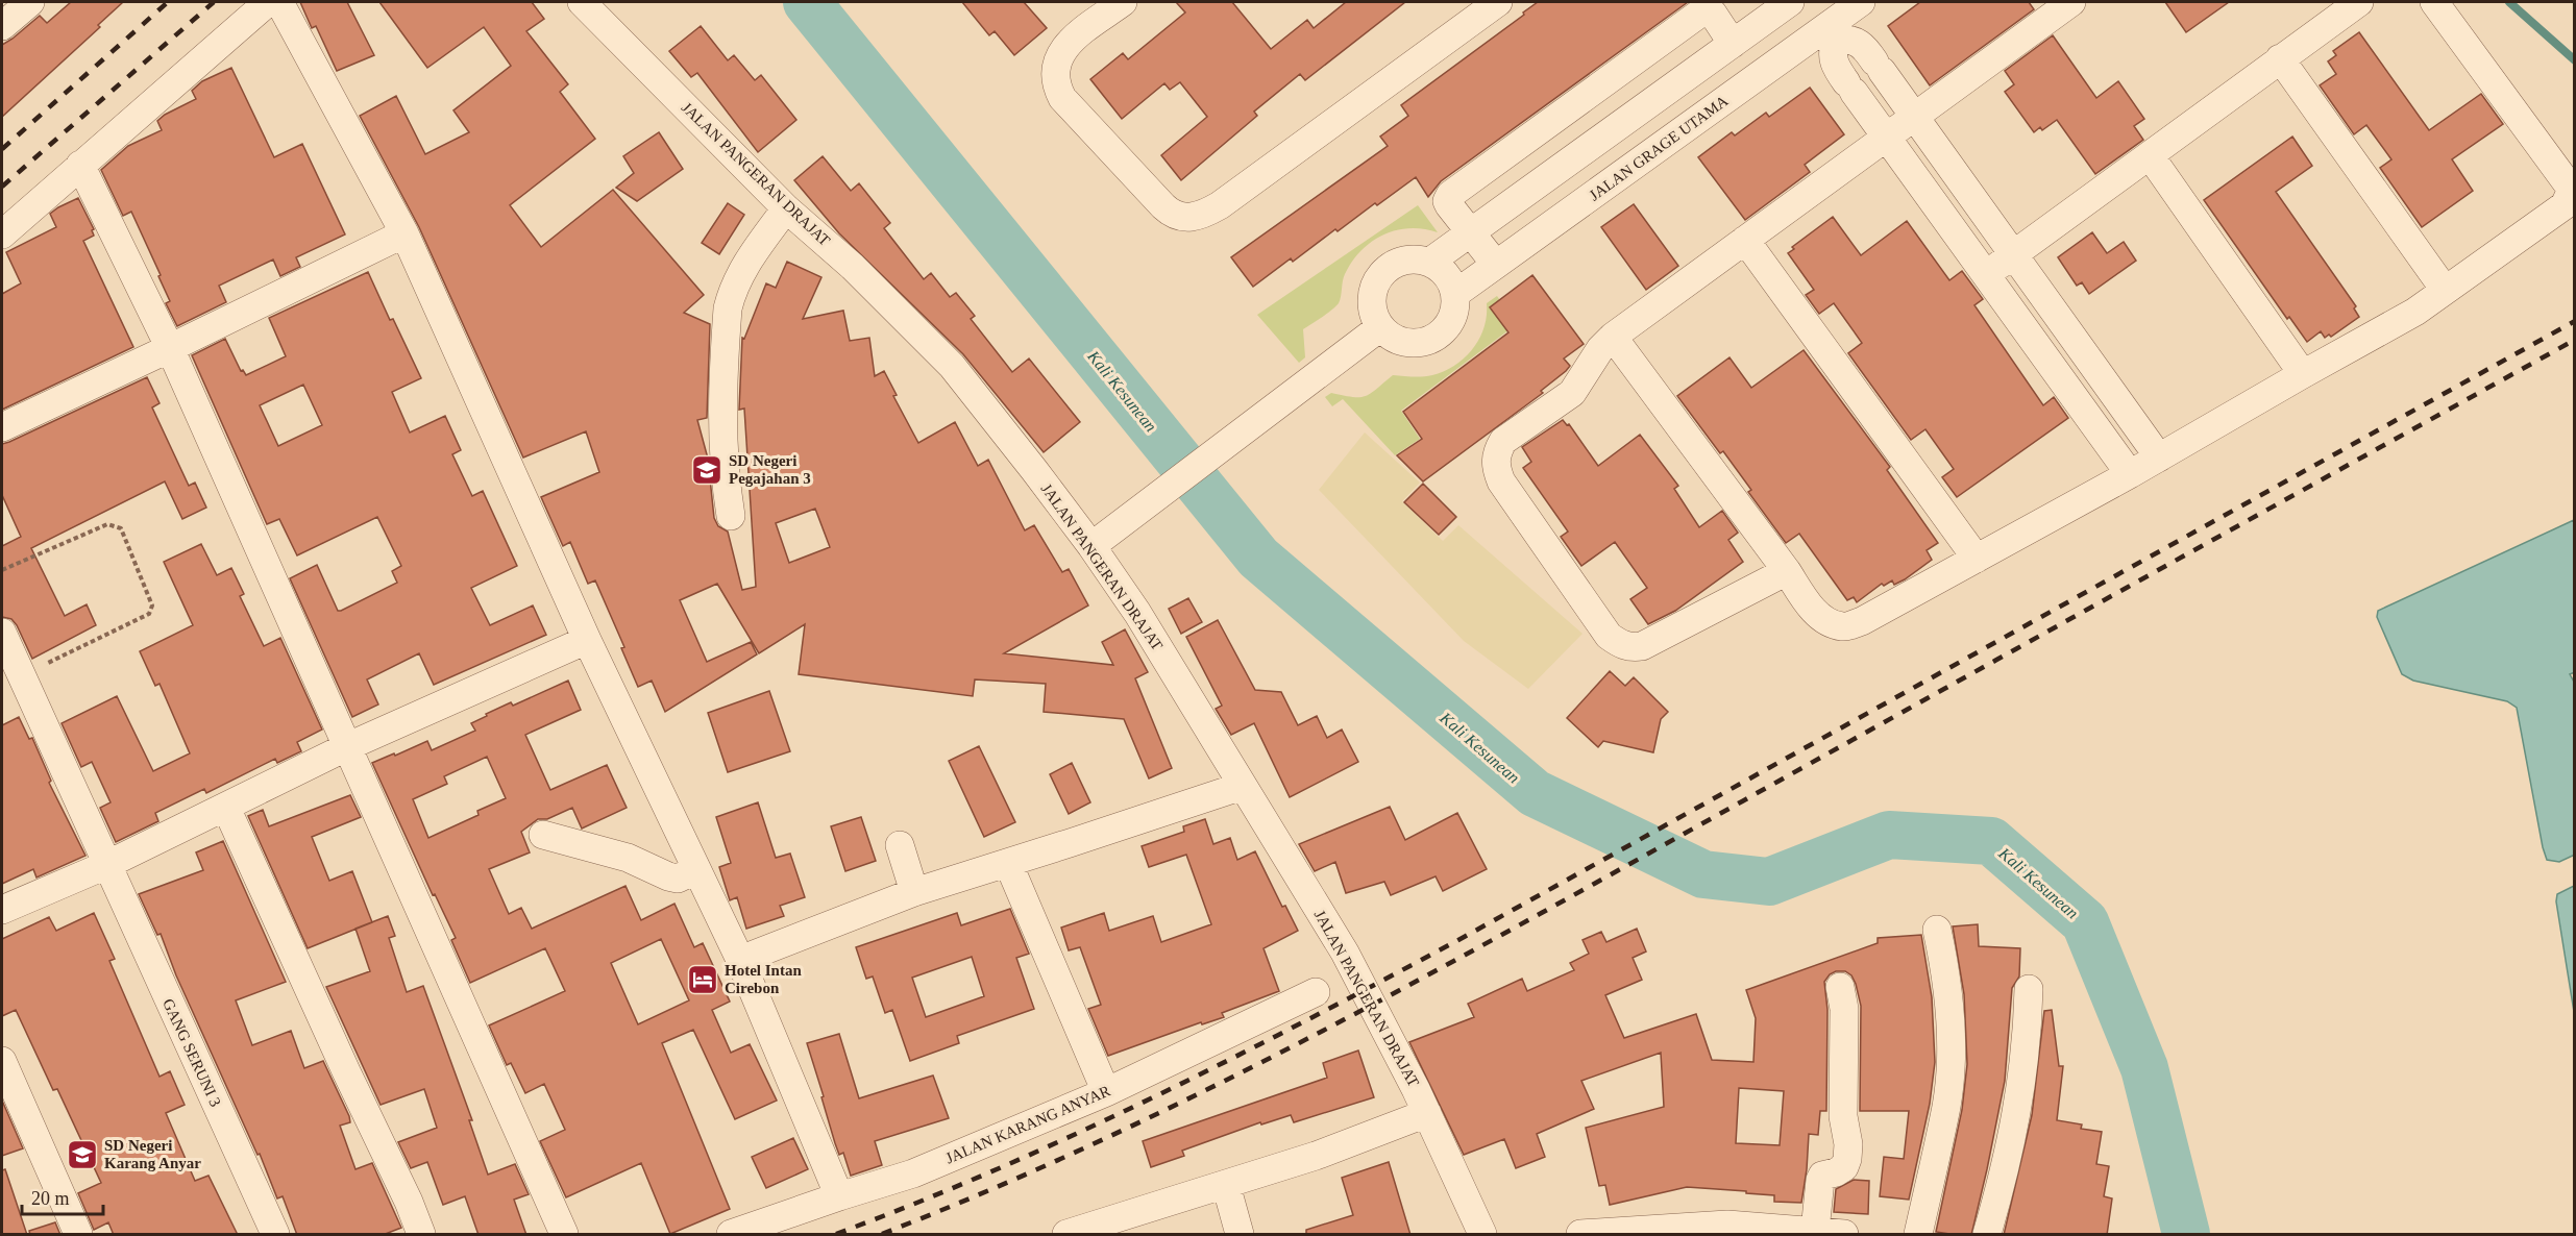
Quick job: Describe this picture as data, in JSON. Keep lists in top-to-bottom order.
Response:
{
  "streets": {
    "street": [
      "JALAN GRAGE UTAMA",
      "JALAN PANGERAN DRAJAT",
      "GANG SERUNI 3",
      "JALAN KARANG ANYAR"
    ]
  },
  "water": ["Kali Kesunean"],
  "places": {
    "school or university": ["SD Negeri Pegajahan 3", "SD Negeri Karang Anyar"],
    "hotel": ["Hotel Intan Cirebon"]
  },
  "scale_bar": "20 m"
}
